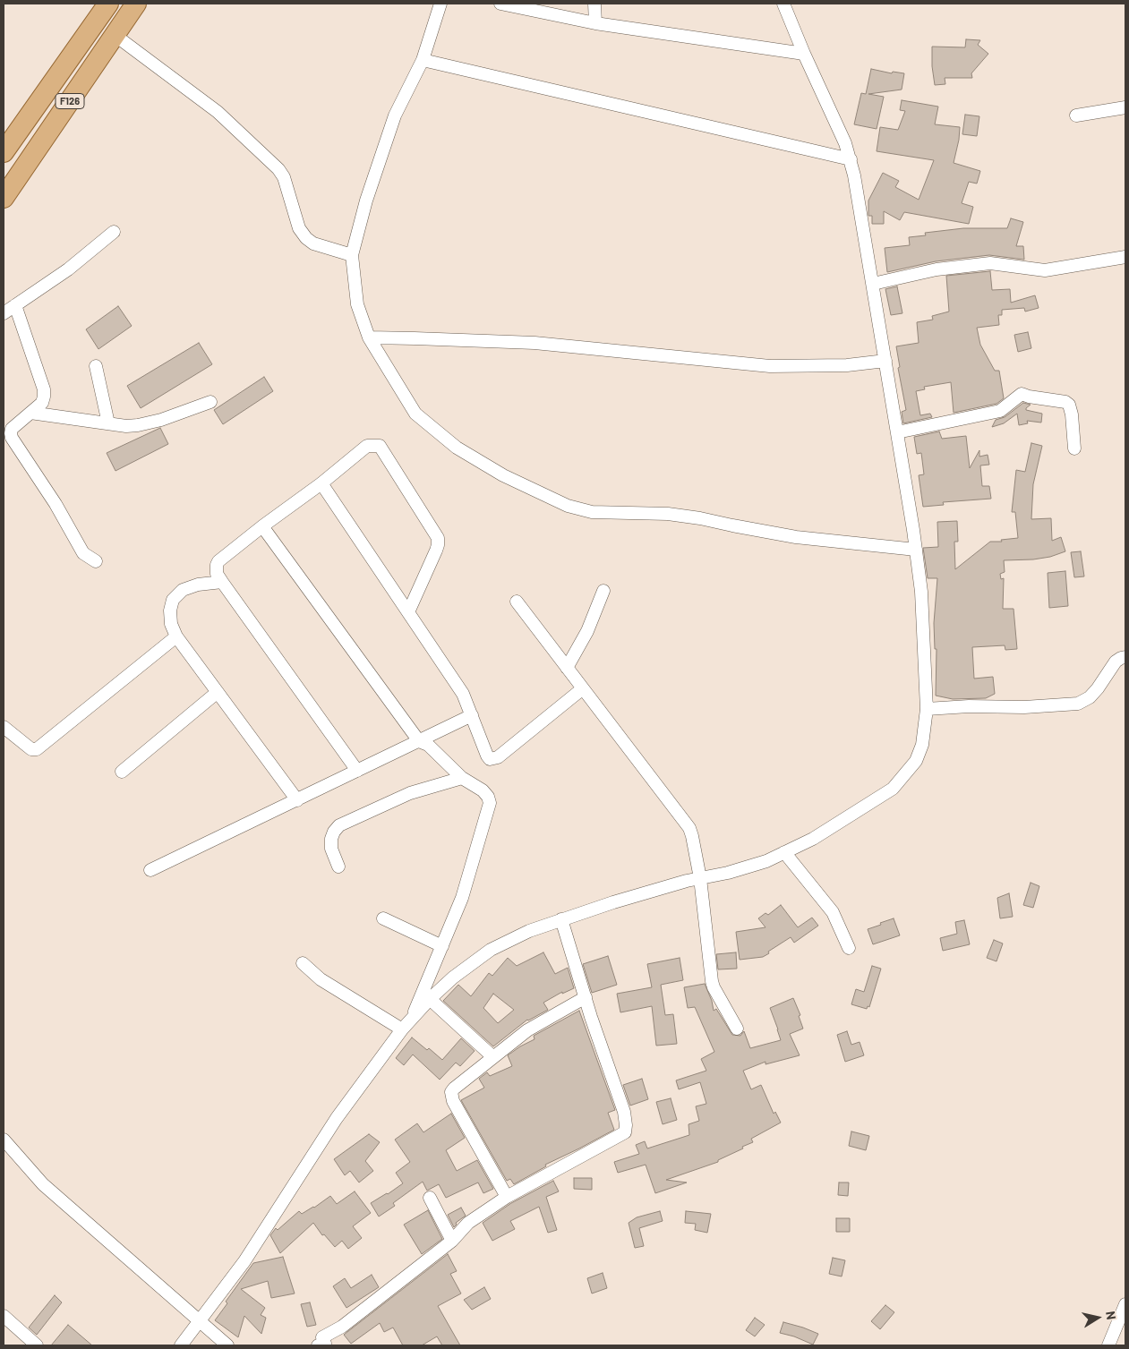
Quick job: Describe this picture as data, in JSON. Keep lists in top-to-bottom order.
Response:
{
  "streets": {
    "main road": ["F126"]
  },
  "north": "right"
}
